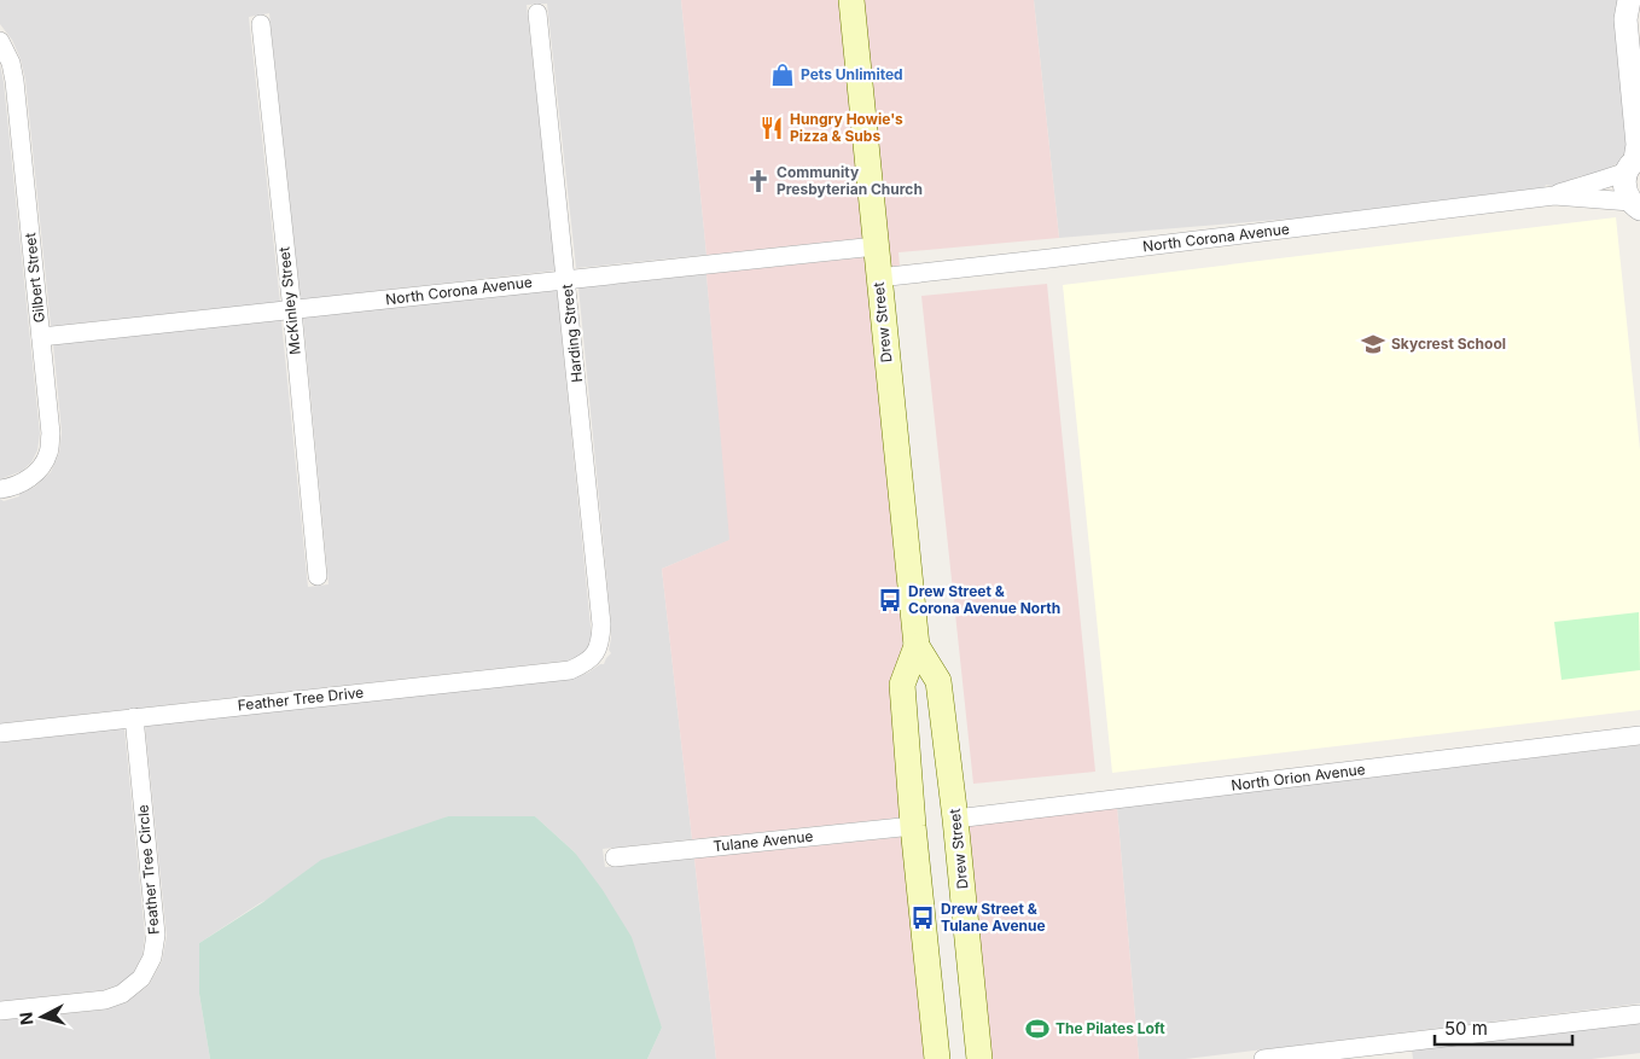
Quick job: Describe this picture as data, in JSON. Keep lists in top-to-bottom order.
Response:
{
  "streets": {
    "main road": ["Drew Street"],
    "street": [
      "North Corona Avenue",
      "Gilbert Street",
      "McKinley Street",
      "Harding Street",
      "Feather Tree Drive",
      "North Orion Avenue",
      "Tulane Avenue",
      "Feather Tree Circle"
    ]
  },
  "crossings": [
    ["North Corona Avenue", "Gilbert Street"],
    ["North Corona Avenue", "McKinley Street"],
    ["North Corona Avenue", "Drew Street"],
    ["North Corona Avenue", "Harding Street"],
    ["Drew Street", "North Orion Avenue"],
    ["Drew Street", "Tulane Avenue"],
    ["Harding Street", "Feather Tree Drive"],
    ["Feather Tree Drive", "Feather Tree Circle"]
  ],
  "places": {
    "shop": ["Pets Unlimited"],
    "restaurant": ["Hungry Howie's Pizza & Subs"],
    "church": ["Community Presbyterian Church"],
    "school or university": ["Skycrest School"],
    "bus stop": ["Drew Street & Corona Avenue North", "Drew Street & Tulane Avenue"],
    "sports": ["The Pilates Loft"]
  },
  "scale_bar": "50 m",
  "north": "left"
}
